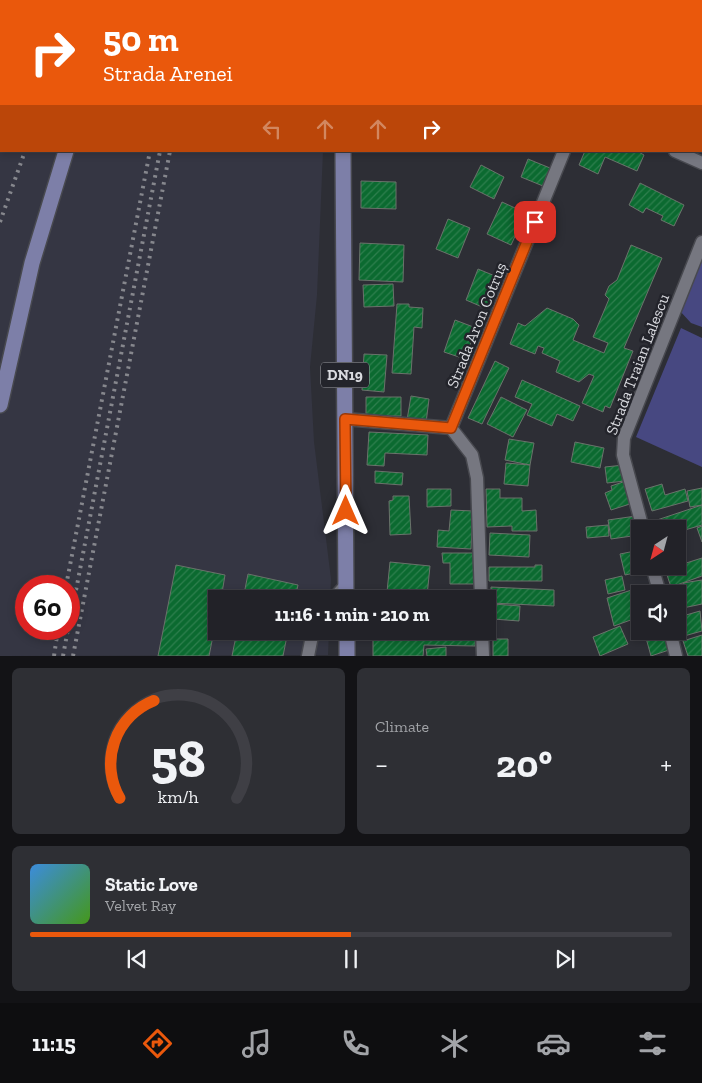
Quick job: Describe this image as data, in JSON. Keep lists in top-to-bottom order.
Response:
{
  "streets": {
    "main road": ["DN19"],
    "street": ["Strada Aron Cotruș", "Strada Traian Lalescu"]
  },
  "north": "bottom left",
  "page": {
    "turn": ["50 m", "Strada Arenei"],
    "limit": "60",
    "trip": "11:16 · 1 min · 210 m",
    "tile": "Climate",
    "heat": ["−", "20°", "+"],
    "song": ["Static Love", "Velvet Ray"],
    "tabs": "11:15",
    "gauge": ["58", "km/h"]
  }
}
